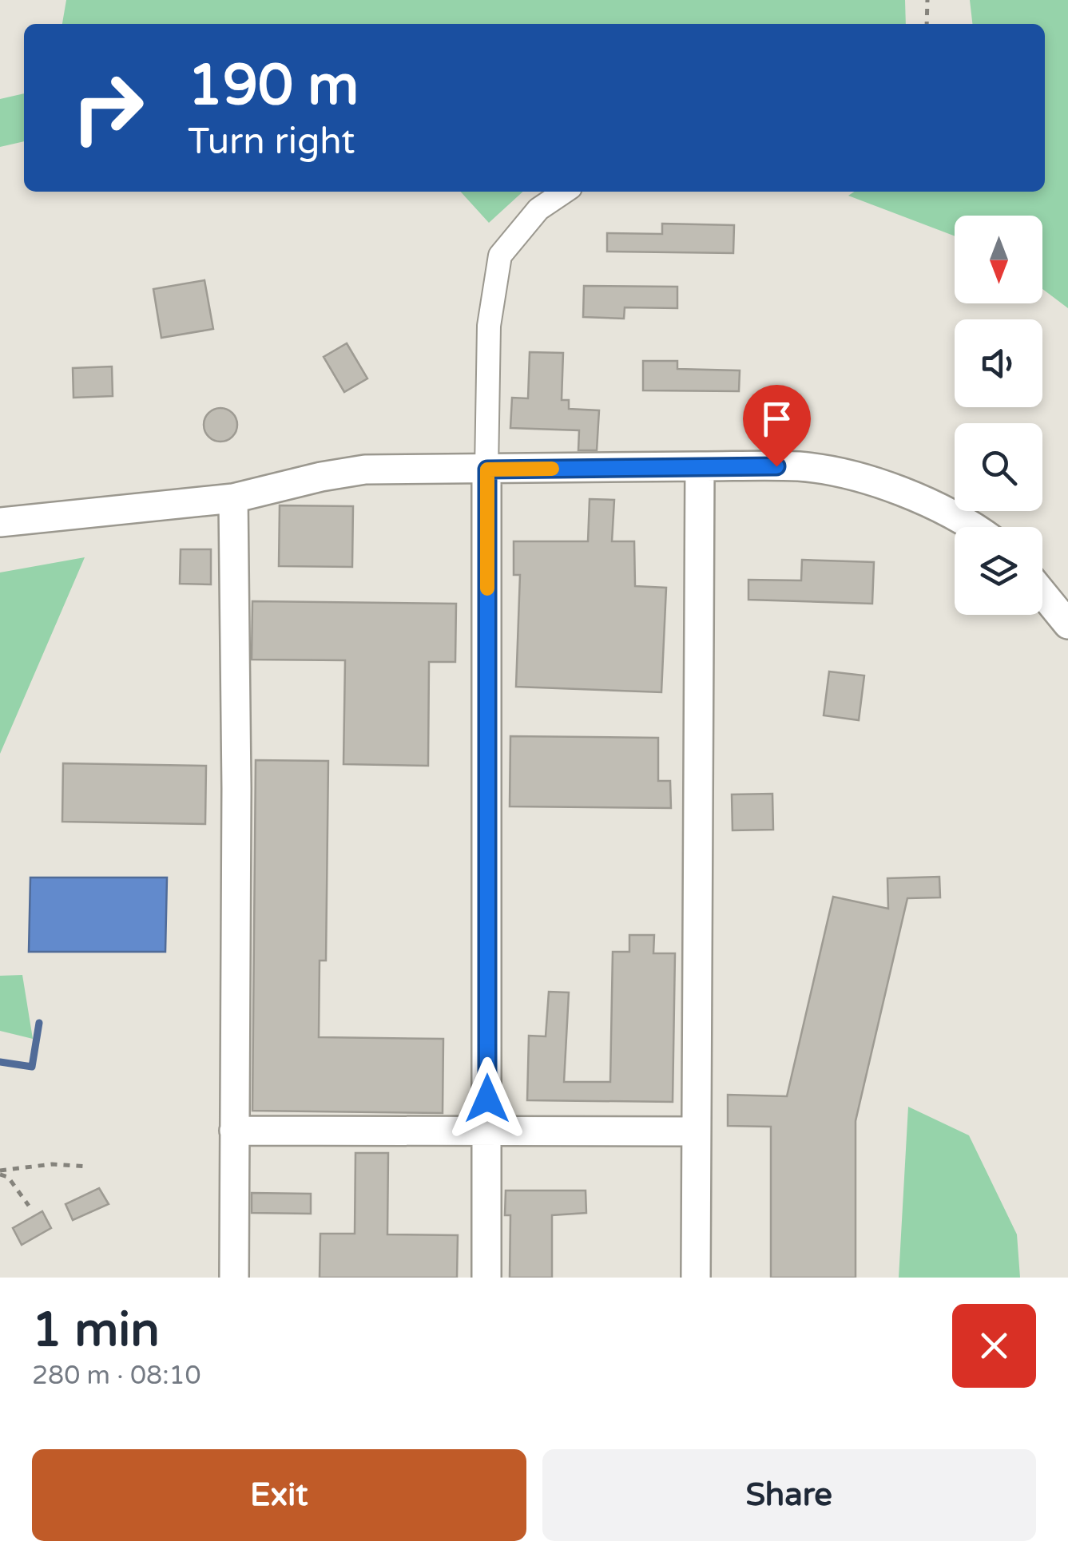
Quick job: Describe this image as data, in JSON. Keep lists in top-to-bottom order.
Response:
{
  "north": "bottom",
  "page": {
    "turn": ["190 m", "Turn right"],
    "heading": ["1 min", "280 m · 08:10"],
    "buttons": ["Exit", "Share"]
  }
}
